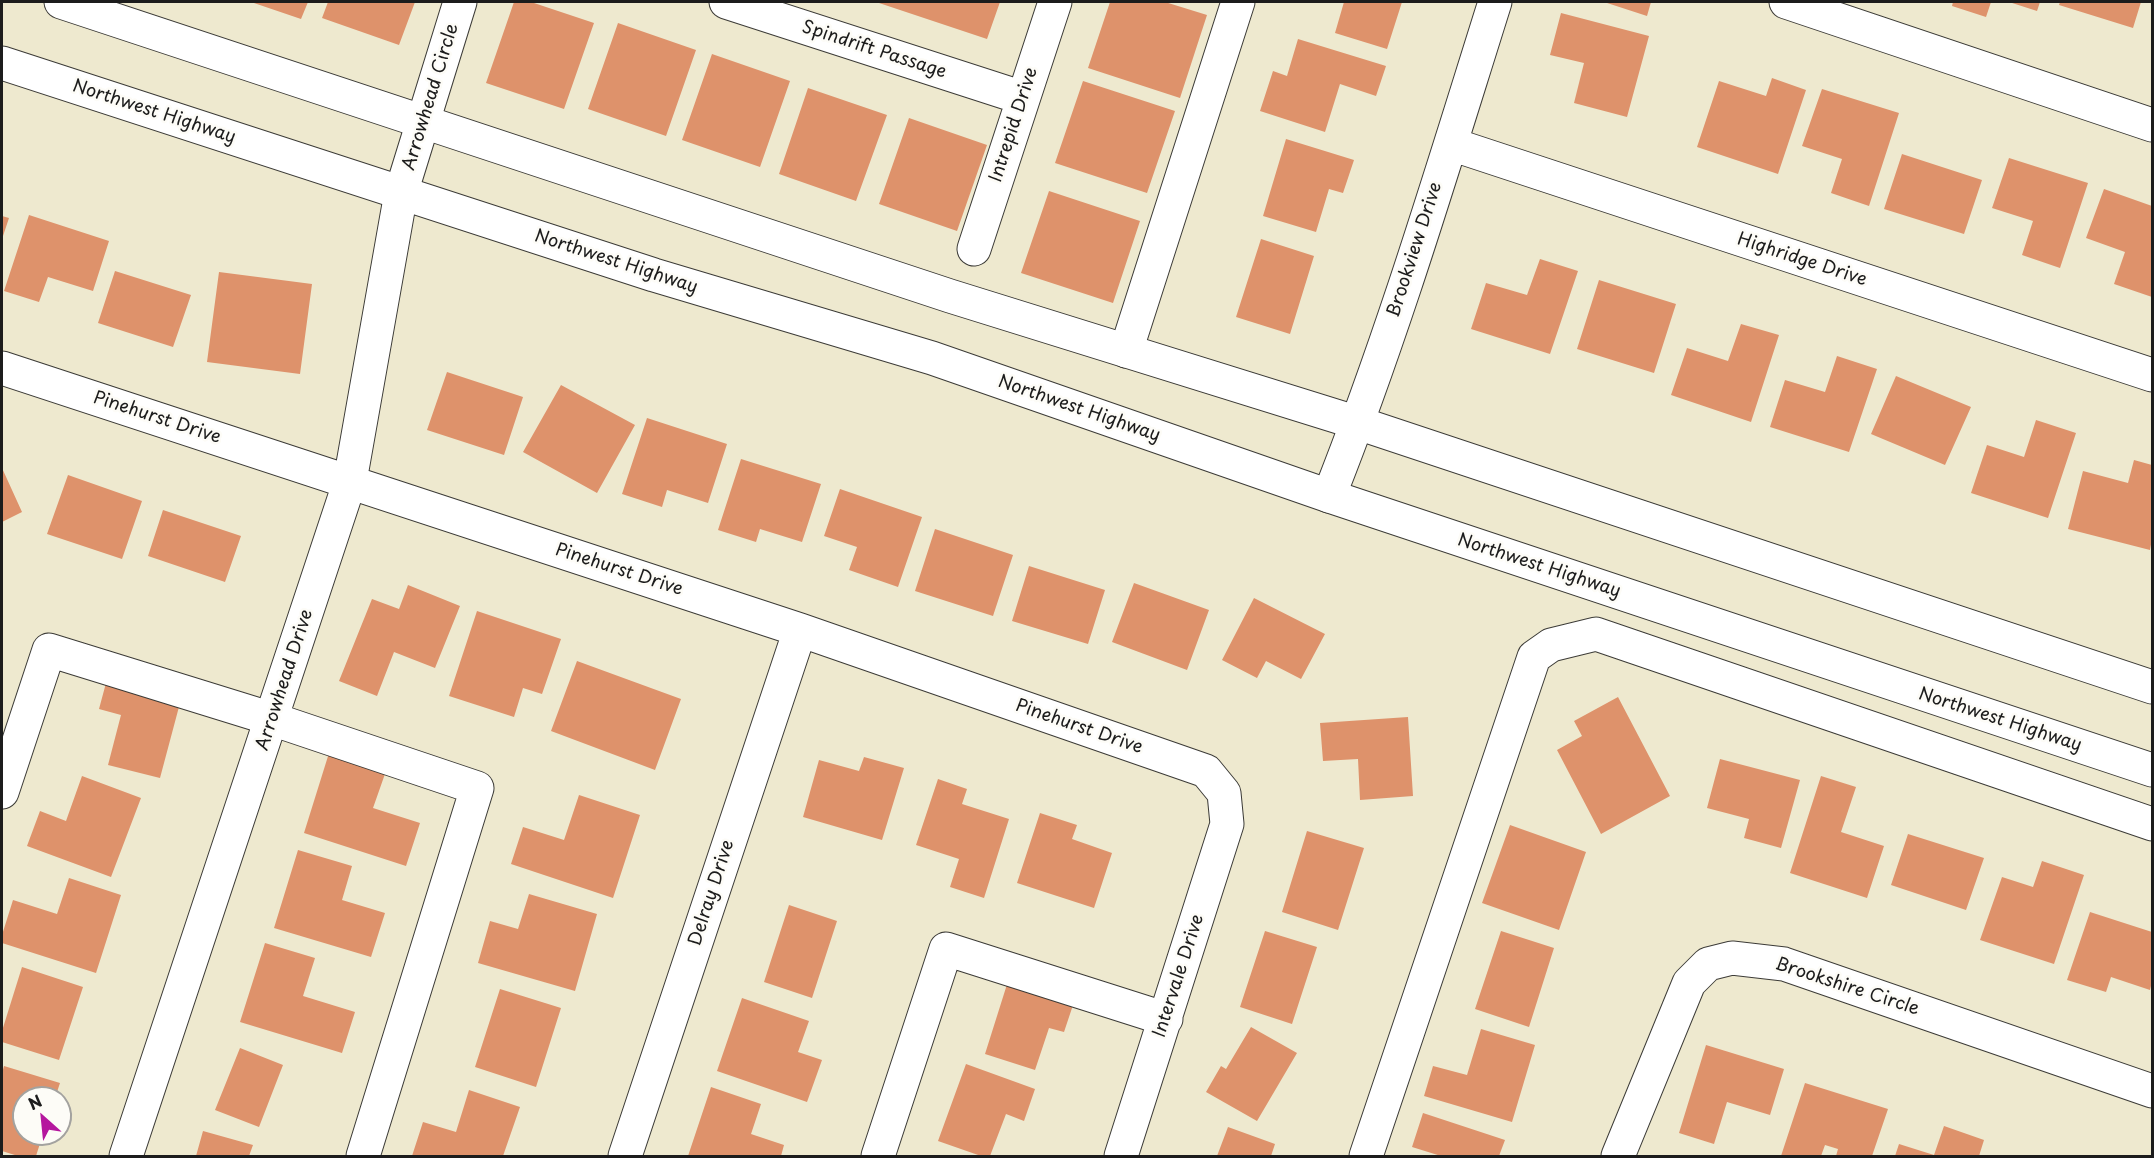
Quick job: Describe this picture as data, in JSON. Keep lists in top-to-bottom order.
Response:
{
  "streets": {
    "street": [
      "Spindrift Passage",
      "Arrowhead Circle",
      "Northwest Highway",
      "Intrepid Drive",
      "Brookview Drive",
      "Highridge Drive",
      "Pinehurst Drive",
      "Arrowhead Drive",
      "Delray Drive",
      "Intervale Drive",
      "Brookshire Circle"
    ]
  },
  "crossings": [
    ["Spindrift Passage", "Intrepid Drive"],
    ["Arrowhead Circle", "Northwest Highway"],
    ["Arrowhead Circle", "Arrowhead Drive"],
    ["Northwest Highway", "Brookview Drive"],
    ["Northwest Highway", "Arrowhead Drive"],
    ["Brookview Drive", "Highridge Drive"],
    ["Pinehurst Drive", "Arrowhead Drive"],
    ["Pinehurst Drive", "Delray Drive"],
    ["Pinehurst Drive", "Intervale Drive"]
  ],
  "north": "top left"
}
